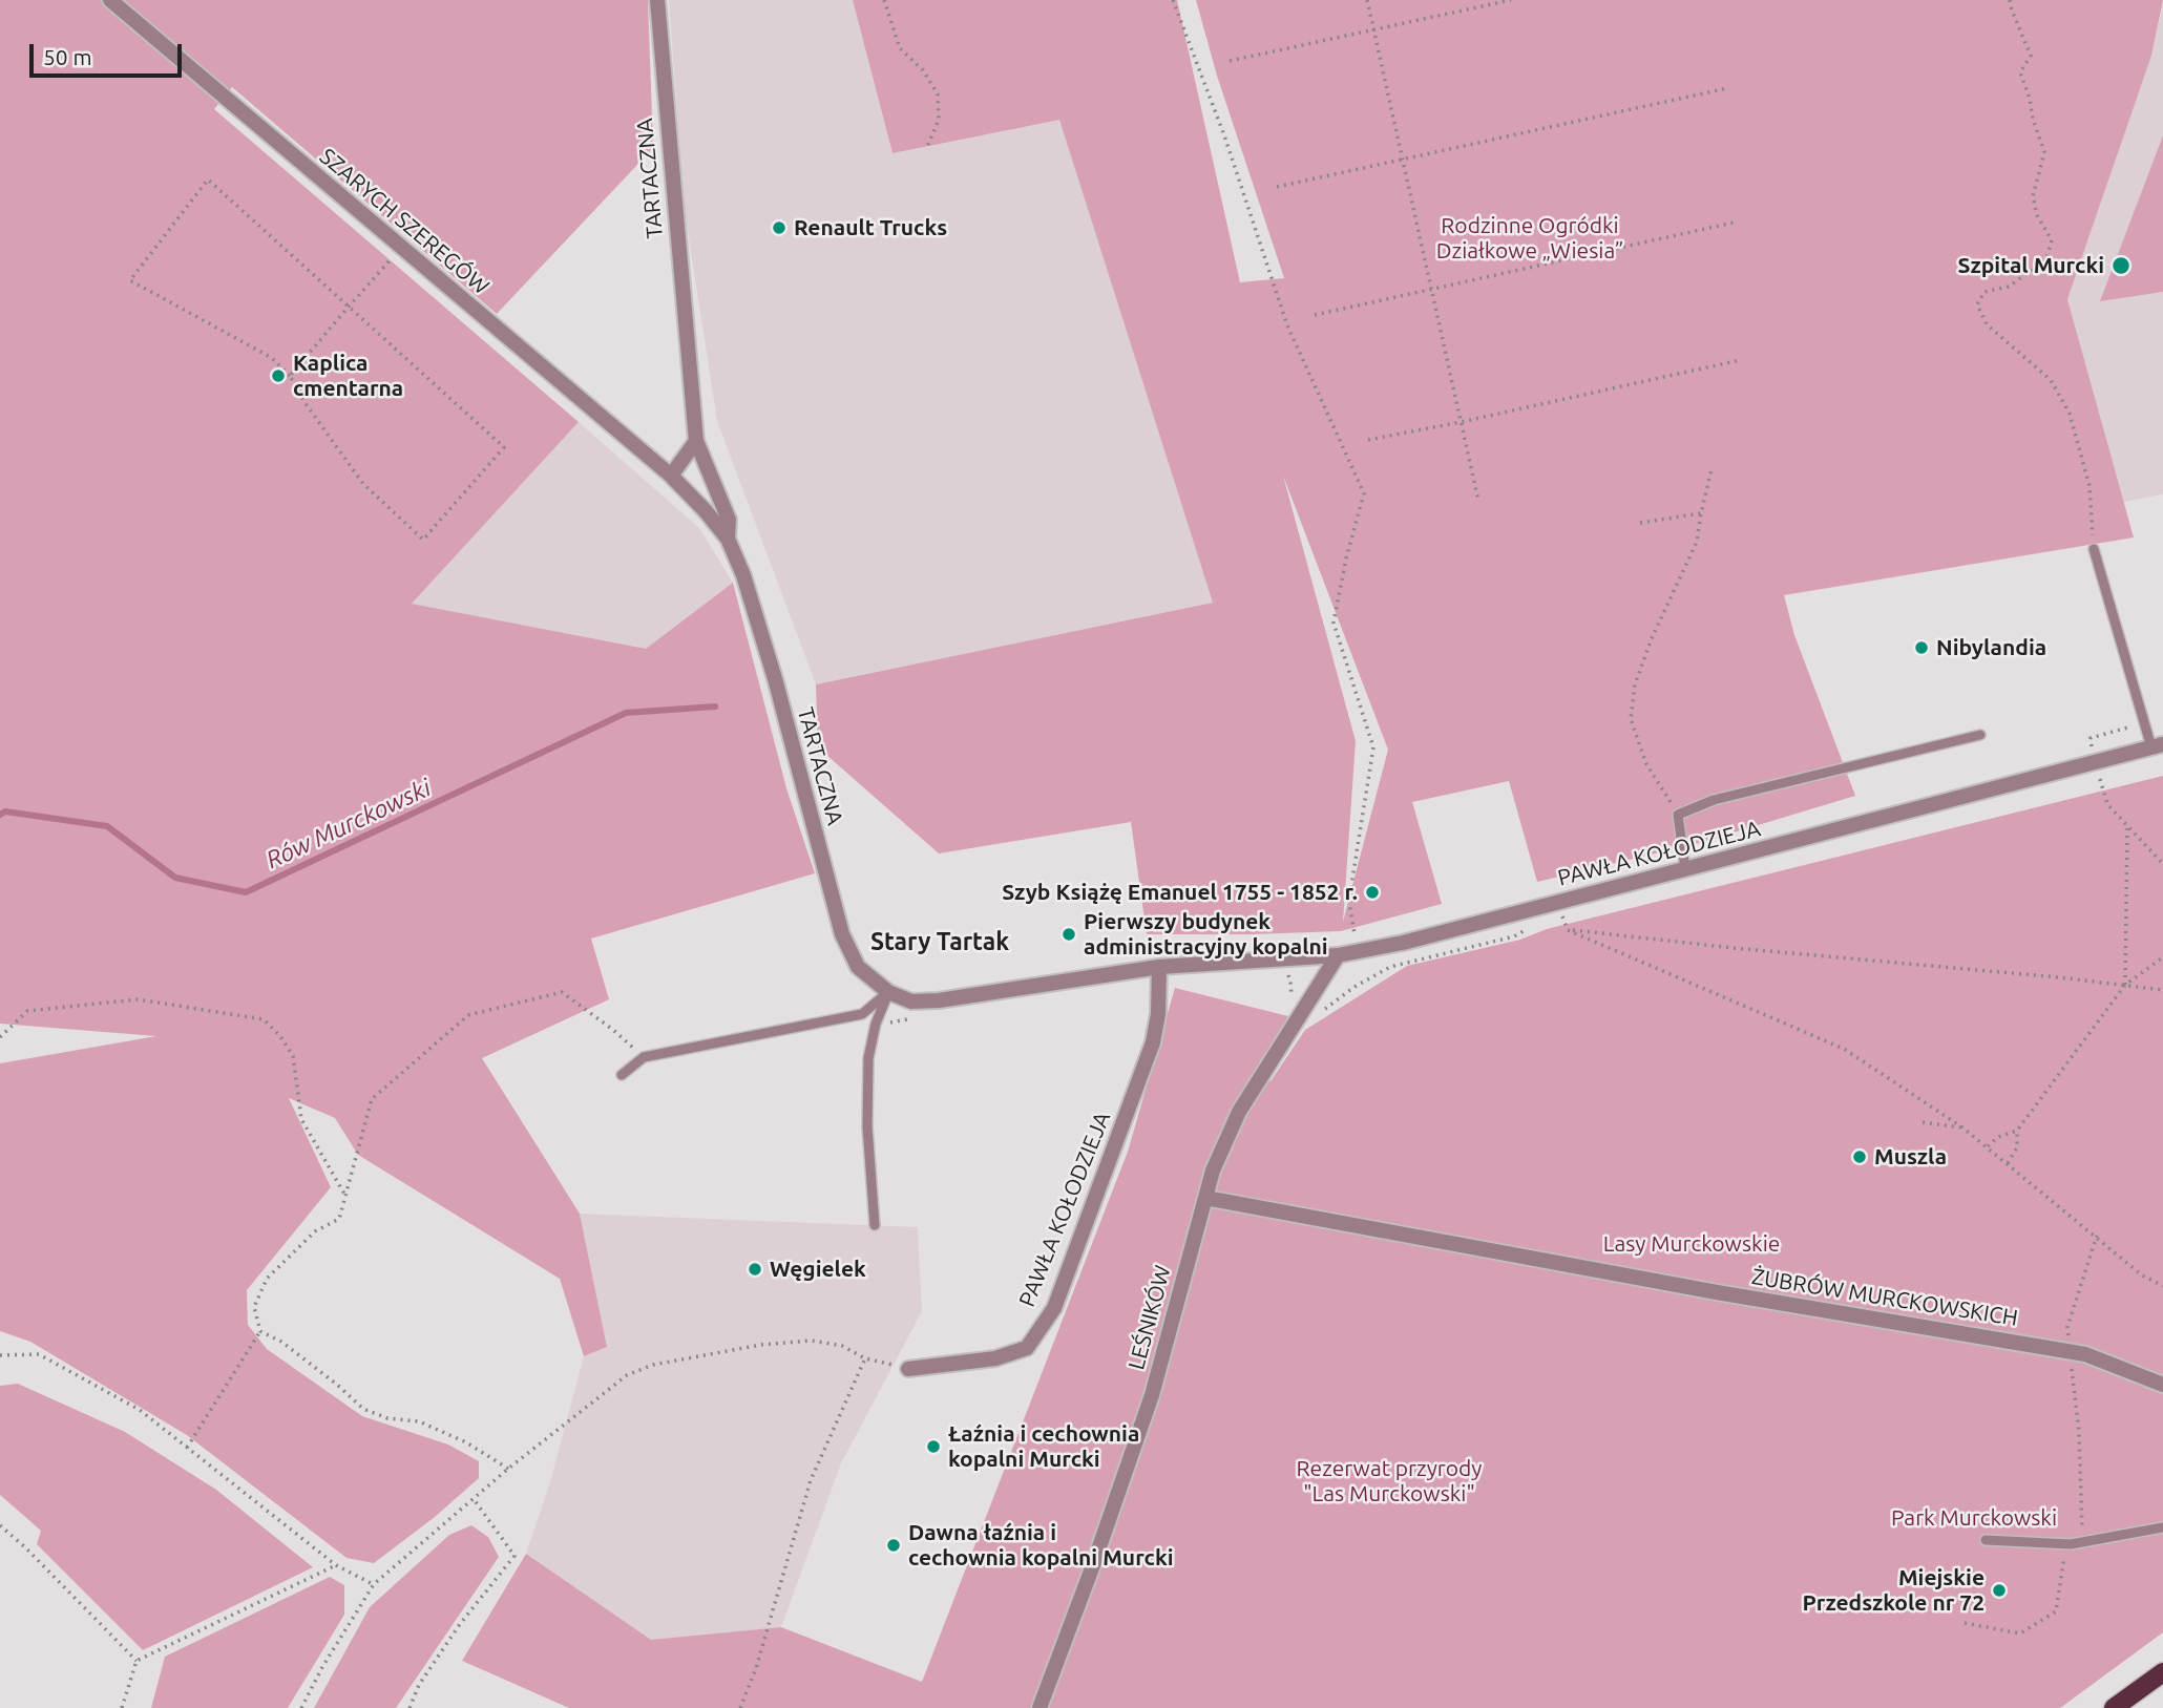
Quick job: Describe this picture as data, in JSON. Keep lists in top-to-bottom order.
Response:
{
  "streets": {
    "street": [
      "TARTACZNA",
      "SZARYCH SZEREGÓW",
      "PAWŁA KOŁODZIEJA",
      "ŻUBRÓW MURCKOWSKICH",
      "LEŚNIKÓW"
    ]
  },
  "crossings": [
    ["TARTACZNA", "SZARYCH SZEREGÓW"],
    ["TARTACZNA", "PAWŁA KOŁODZIEJA"],
    ["PAWŁA KOŁODZIEJA", "LEŚNIKÓW"],
    ["ŻUBRÓW MURCKOWSKICH", "LEŚNIKÓW"]
  ],
  "districts": ["Stary Tartak"],
  "water": ["Rów Murckowski"],
  "parks": [
    "Rodzinne Ogródki Działkowe „Wiesia”",
    "Lasy Murckowskie",
    "Rezerwat przyrody \"Las Murckowski\"",
    "Park Murckowski"
  ],
  "places": [
    "Renault Trucks",
    "Szpital Murcki",
    "Kaplica cmentarna",
    "Nibylandia",
    "Szyb Książę Emanuel 1755 - 1852 r.",
    "Pierwszy budynek administracyjny kopalni",
    "Muszla",
    "Węgielek",
    "Łaźnia i cechownia kopalni Murcki",
    "Dawna łaźnia i cechownia kopalni Murcki",
    "Miejskie Przedszkole nr 72"
  ],
  "scale_bar": "50 m"
}
